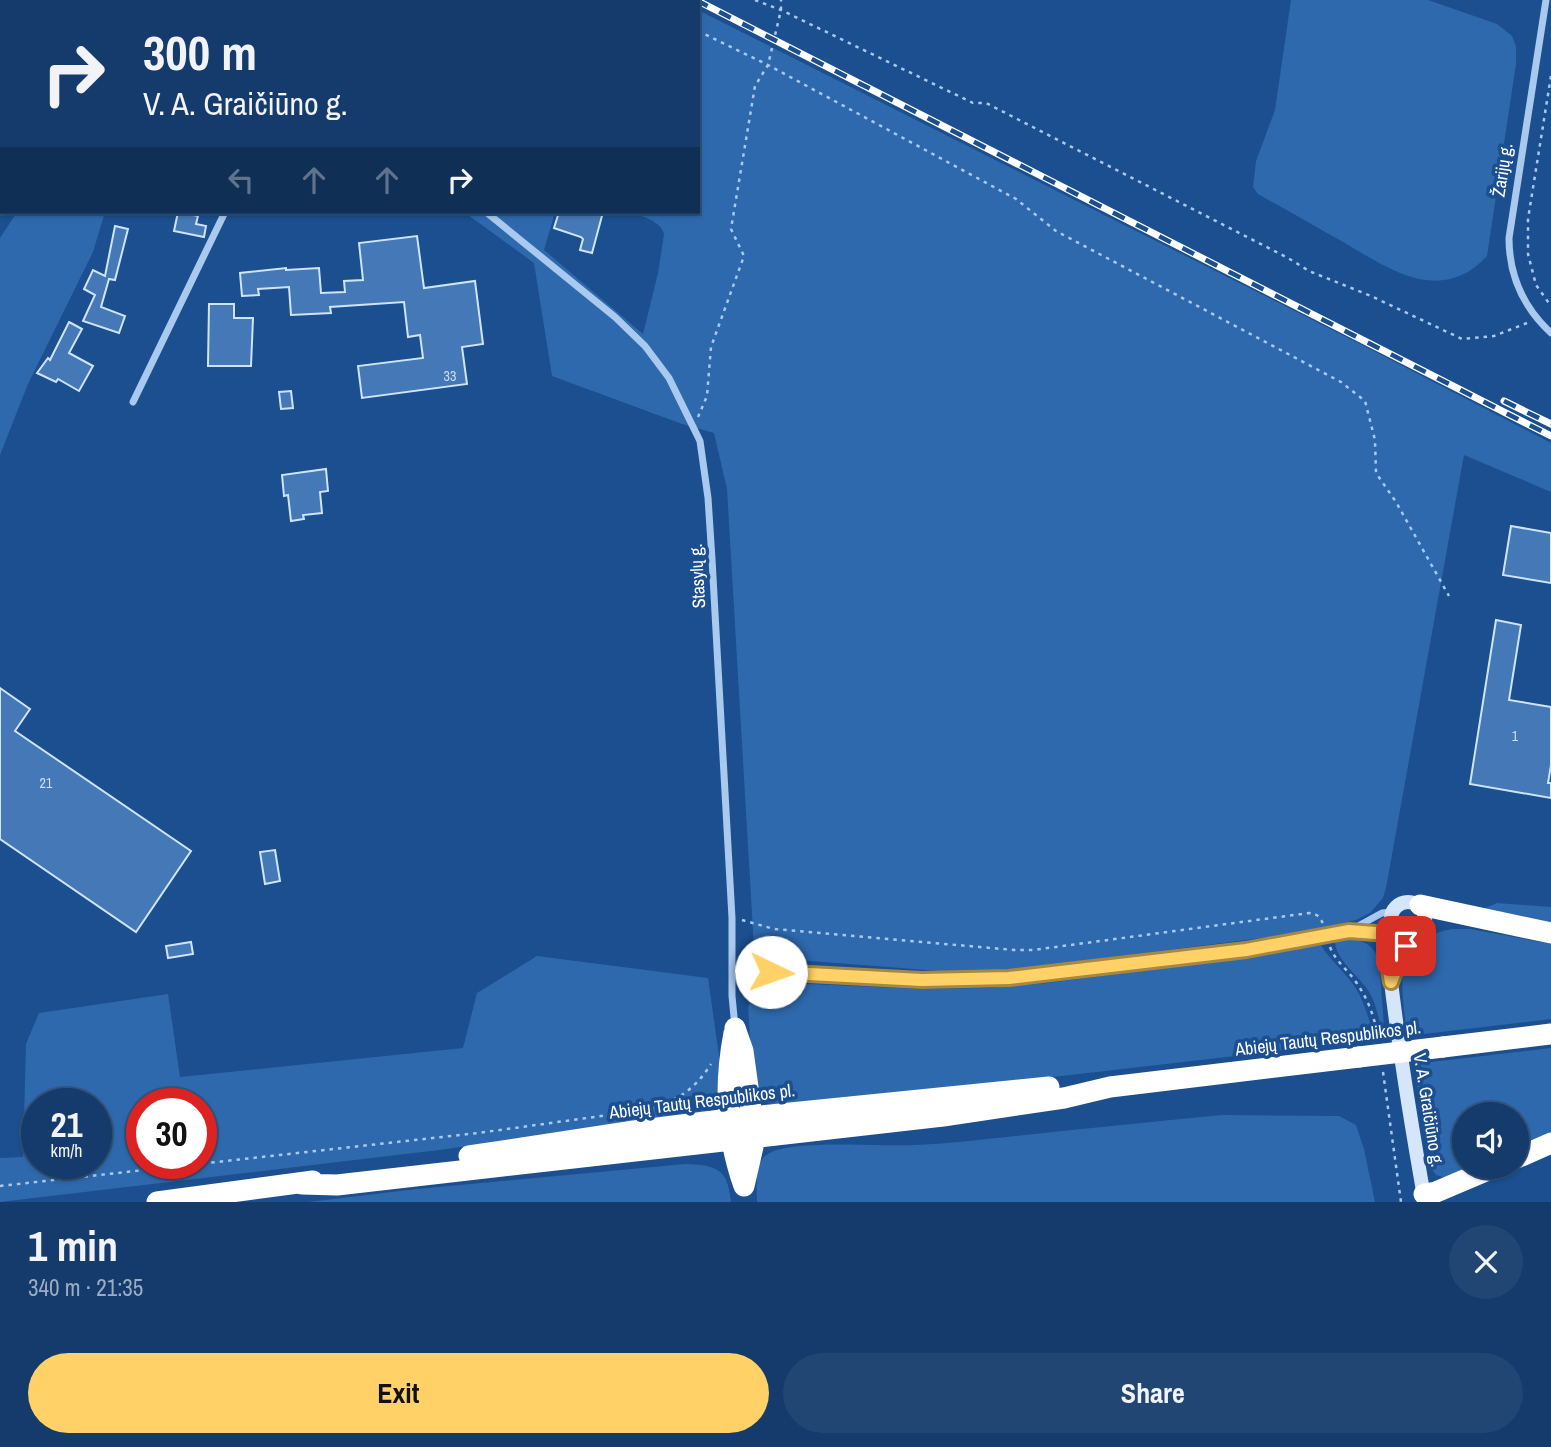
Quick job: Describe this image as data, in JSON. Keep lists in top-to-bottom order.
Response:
{
  "streets": {
    "highway": ["Abiejų Tautų Respublikos pl."],
    "main road": ["V. A. Graičiūno g."],
    "street": ["Žarijų g.", "Stasylų g."]
  },
  "house_numbers": ["33", "1", "21"],
  "page": {
    "turn": ["300 m", "V. A. Graičiūno g."],
    "speed": "21 km/h",
    "limit": "30",
    "heading": ["1 min", "340 m · 21:35"],
    "buttons": ["Exit", "Share"]
  }
}
